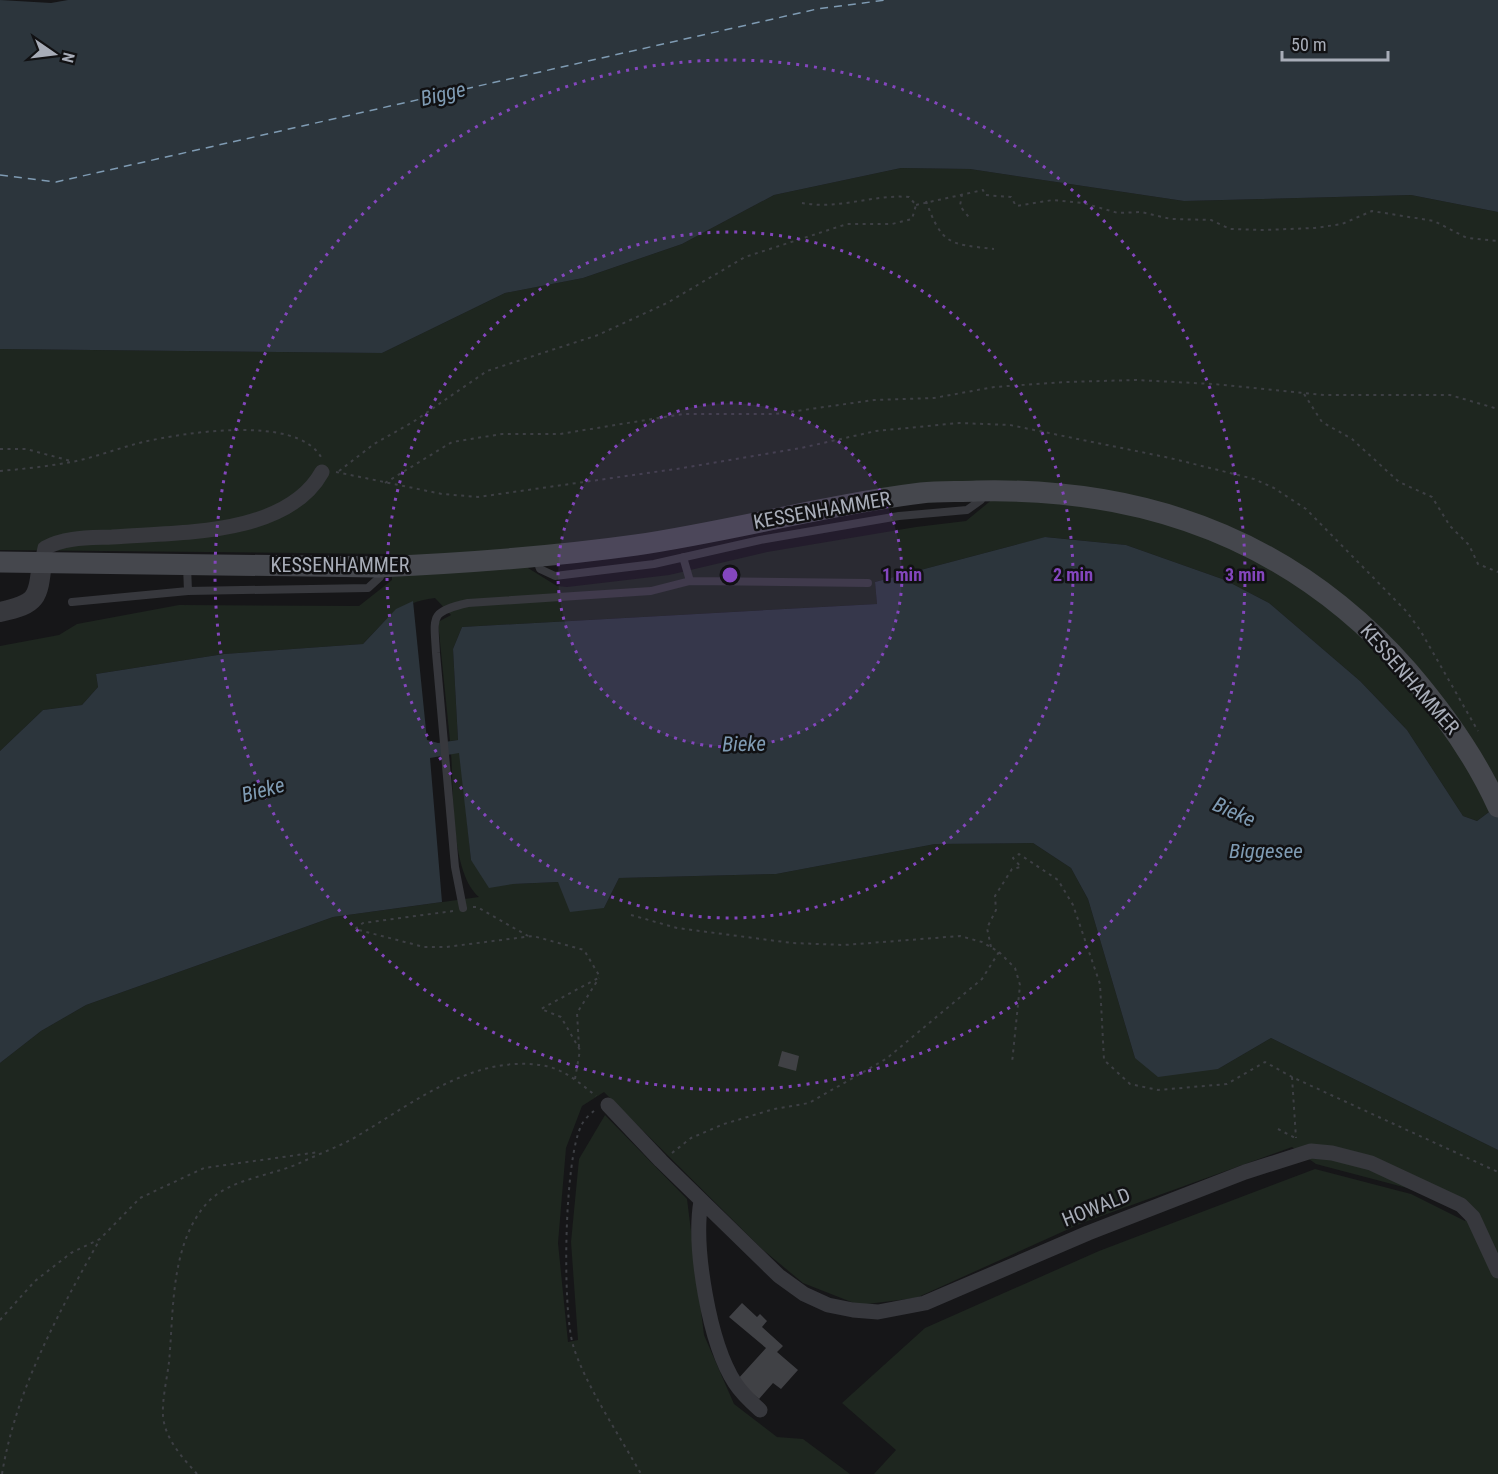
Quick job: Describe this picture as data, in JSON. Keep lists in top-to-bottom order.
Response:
{
  "streets": {
    "main road": ["KESSENHAMMER"],
    "street": ["HOWALD"]
  },
  "water": ["Bigge", "Bieke", "Biggesee"],
  "scale_bar": "50 m",
  "north": "right",
  "rings": ["1 min", "2 min", "3 min"]
}
